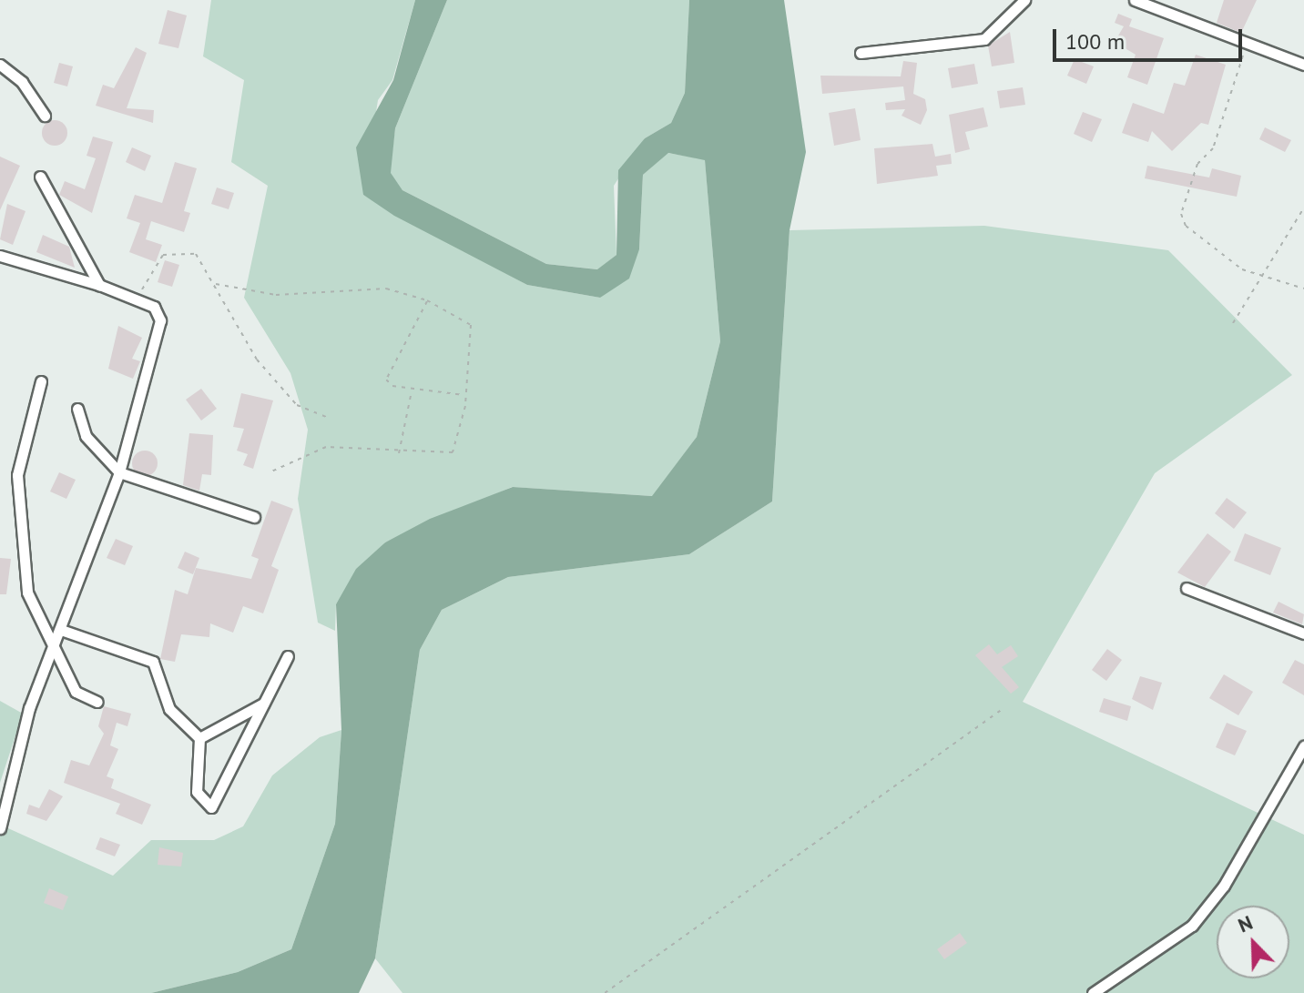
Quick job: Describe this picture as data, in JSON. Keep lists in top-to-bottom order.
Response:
{
  "scale_bar": "100 m",
  "north": "top left"
}
